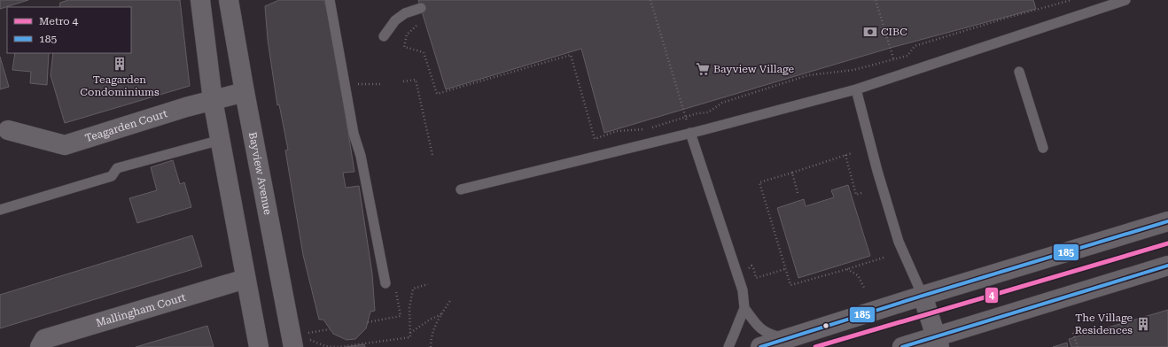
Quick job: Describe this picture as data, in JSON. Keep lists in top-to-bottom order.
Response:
{
  "streets": {
    "main road": ["Teagarden Court", "Bayview Avenue", "Mallingham Court"]
  },
  "crossings": [
    ["Teagarden Court", "Bayview Avenue"]
  ],
  "places": {
    "bank": ["CIBC"],
    "building": ["Teagarden Condominiums", "The Village Residences"],
    "supermarket": ["Bayview Village"]
  },
  "lines": ["transit line 185", "metro line 4"],
  "legend": ["Metro 4", "185"]
}
